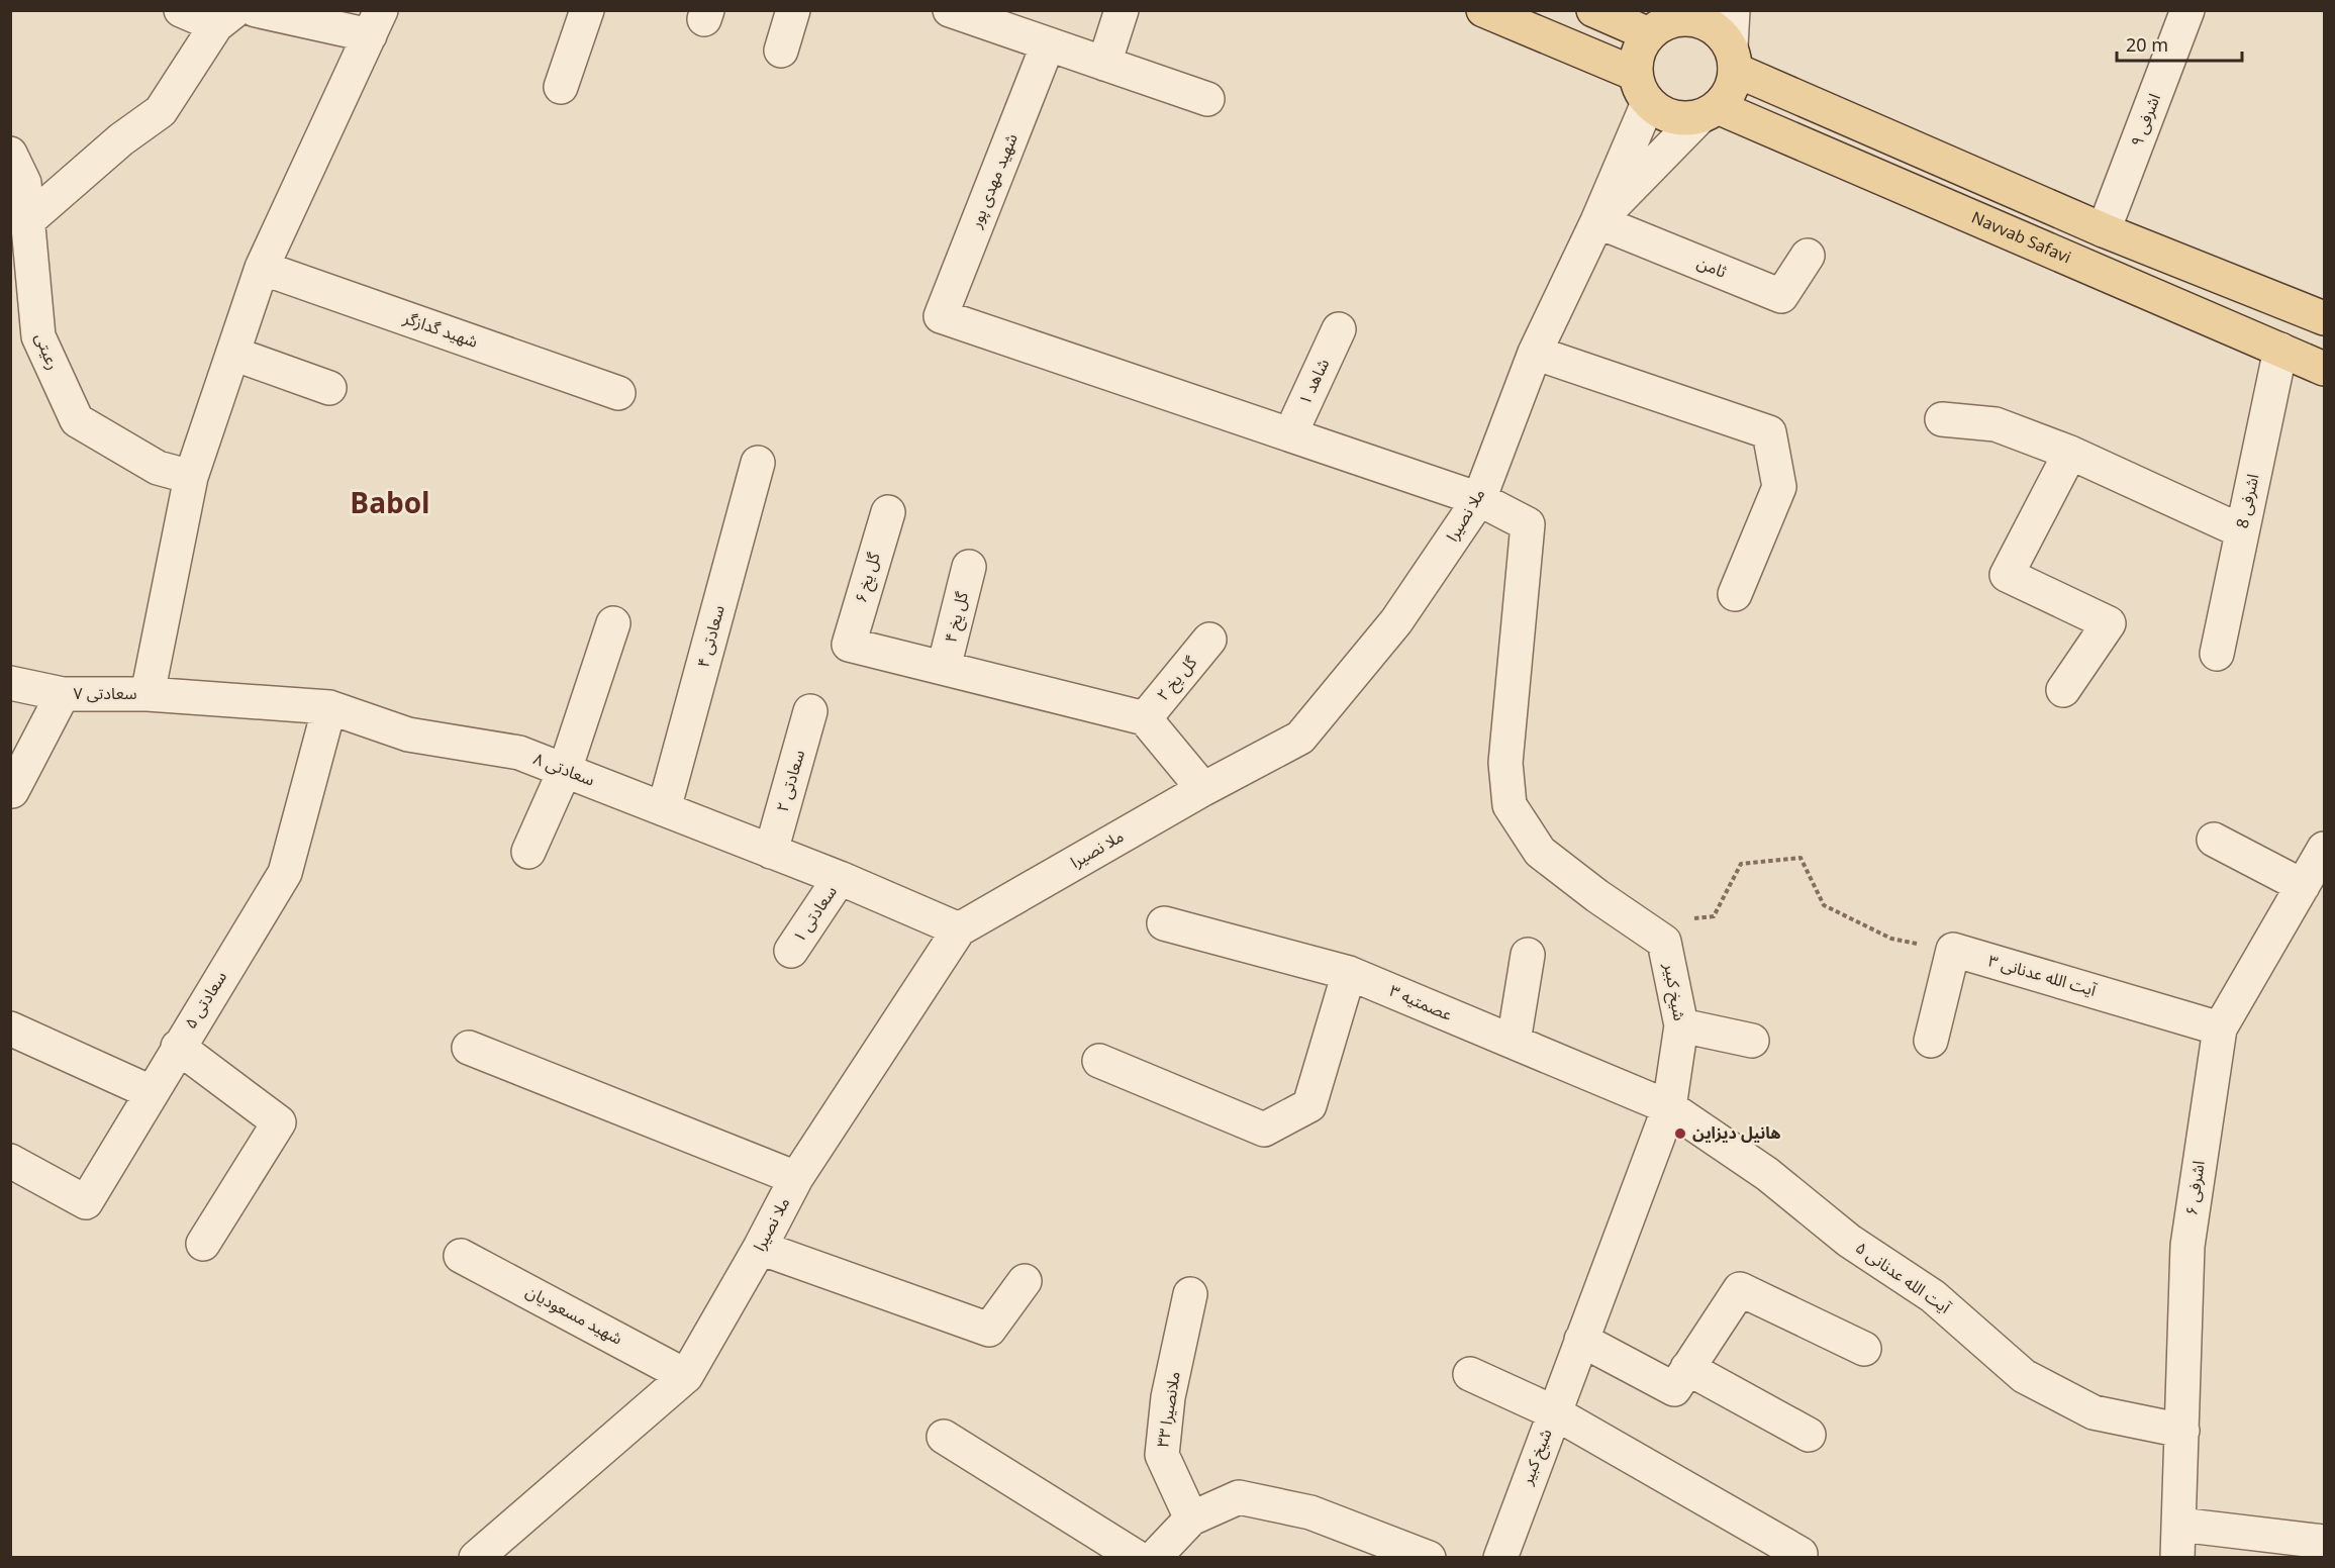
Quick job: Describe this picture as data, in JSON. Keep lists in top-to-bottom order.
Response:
{
  "streets": {
    "main road": ["Navvab Safavi"],
    "street": [
      "اشرفی ۹",
      "شهید مهدی پور",
      "ثامن",
      "شهید گدازگر",
      "رعیتی",
      "شاهد ۱",
      "اشرفی 8",
      "ملا نصیرا",
      "گل یخ ۶",
      "گل یخ ۴",
      "سعادتی ۴",
      "گل یخ ۲",
      "سعادتی ۷",
      "سعادتی ۸",
      "سعادتی ۲",
      "سعادتی ۱",
      "آیت الله عدنانی ۳",
      "شیخ کبیر",
      "سعادتی ۵",
      "عصمتیه ۳",
      "اشرفی ۶",
      "آیت الله عدنانی ۵",
      "شهید مسعودیان",
      "ملانصیرا ۳۳"
    ]
  },
  "crossings": [
    ["شهید مهدی پور", "شاهد ۱"],
    ["Navvab Safavi", "اشرفی 8"],
    ["Navvab Safavi", "ملا نصیرا"],
    ["ثامن", "ملا نصیرا"],
    ["ملا نصیرا", "سعادتی ۸"],
    ["ملا نصیرا", "شیخ کبیر"],
    ["ملا نصیرا", "شهید مسعودیان"],
    ["گل یخ ۶", "گل یخ ۴"],
    ["سعادتی ۴", "سعادتی ۸"],
    ["سعادتی ۷", "سعادتی ۸"],
    ["سعادتی ۸", "سعادتی ۲"],
    ["سعادتی ۸", "سعادتی ۱"],
    ["سعادتی ۸", "سعادتی ۵"],
    ["آیت الله عدنانی ۳", "اشرفی ۶"],
    ["شیخ کبیر", "عصمتیه ۳"],
    ["شیخ کبیر", "آیت الله عدنانی ۵"],
    ["عصمتیه ۳", "آیت الله عدنانی ۵"],
    ["اشرفی ۶", "آیت الله عدنانی ۵"]
  ],
  "districts": ["Babol"],
  "places": ["هانیل دیزاین"],
  "scale_bar": "20 m"
}
